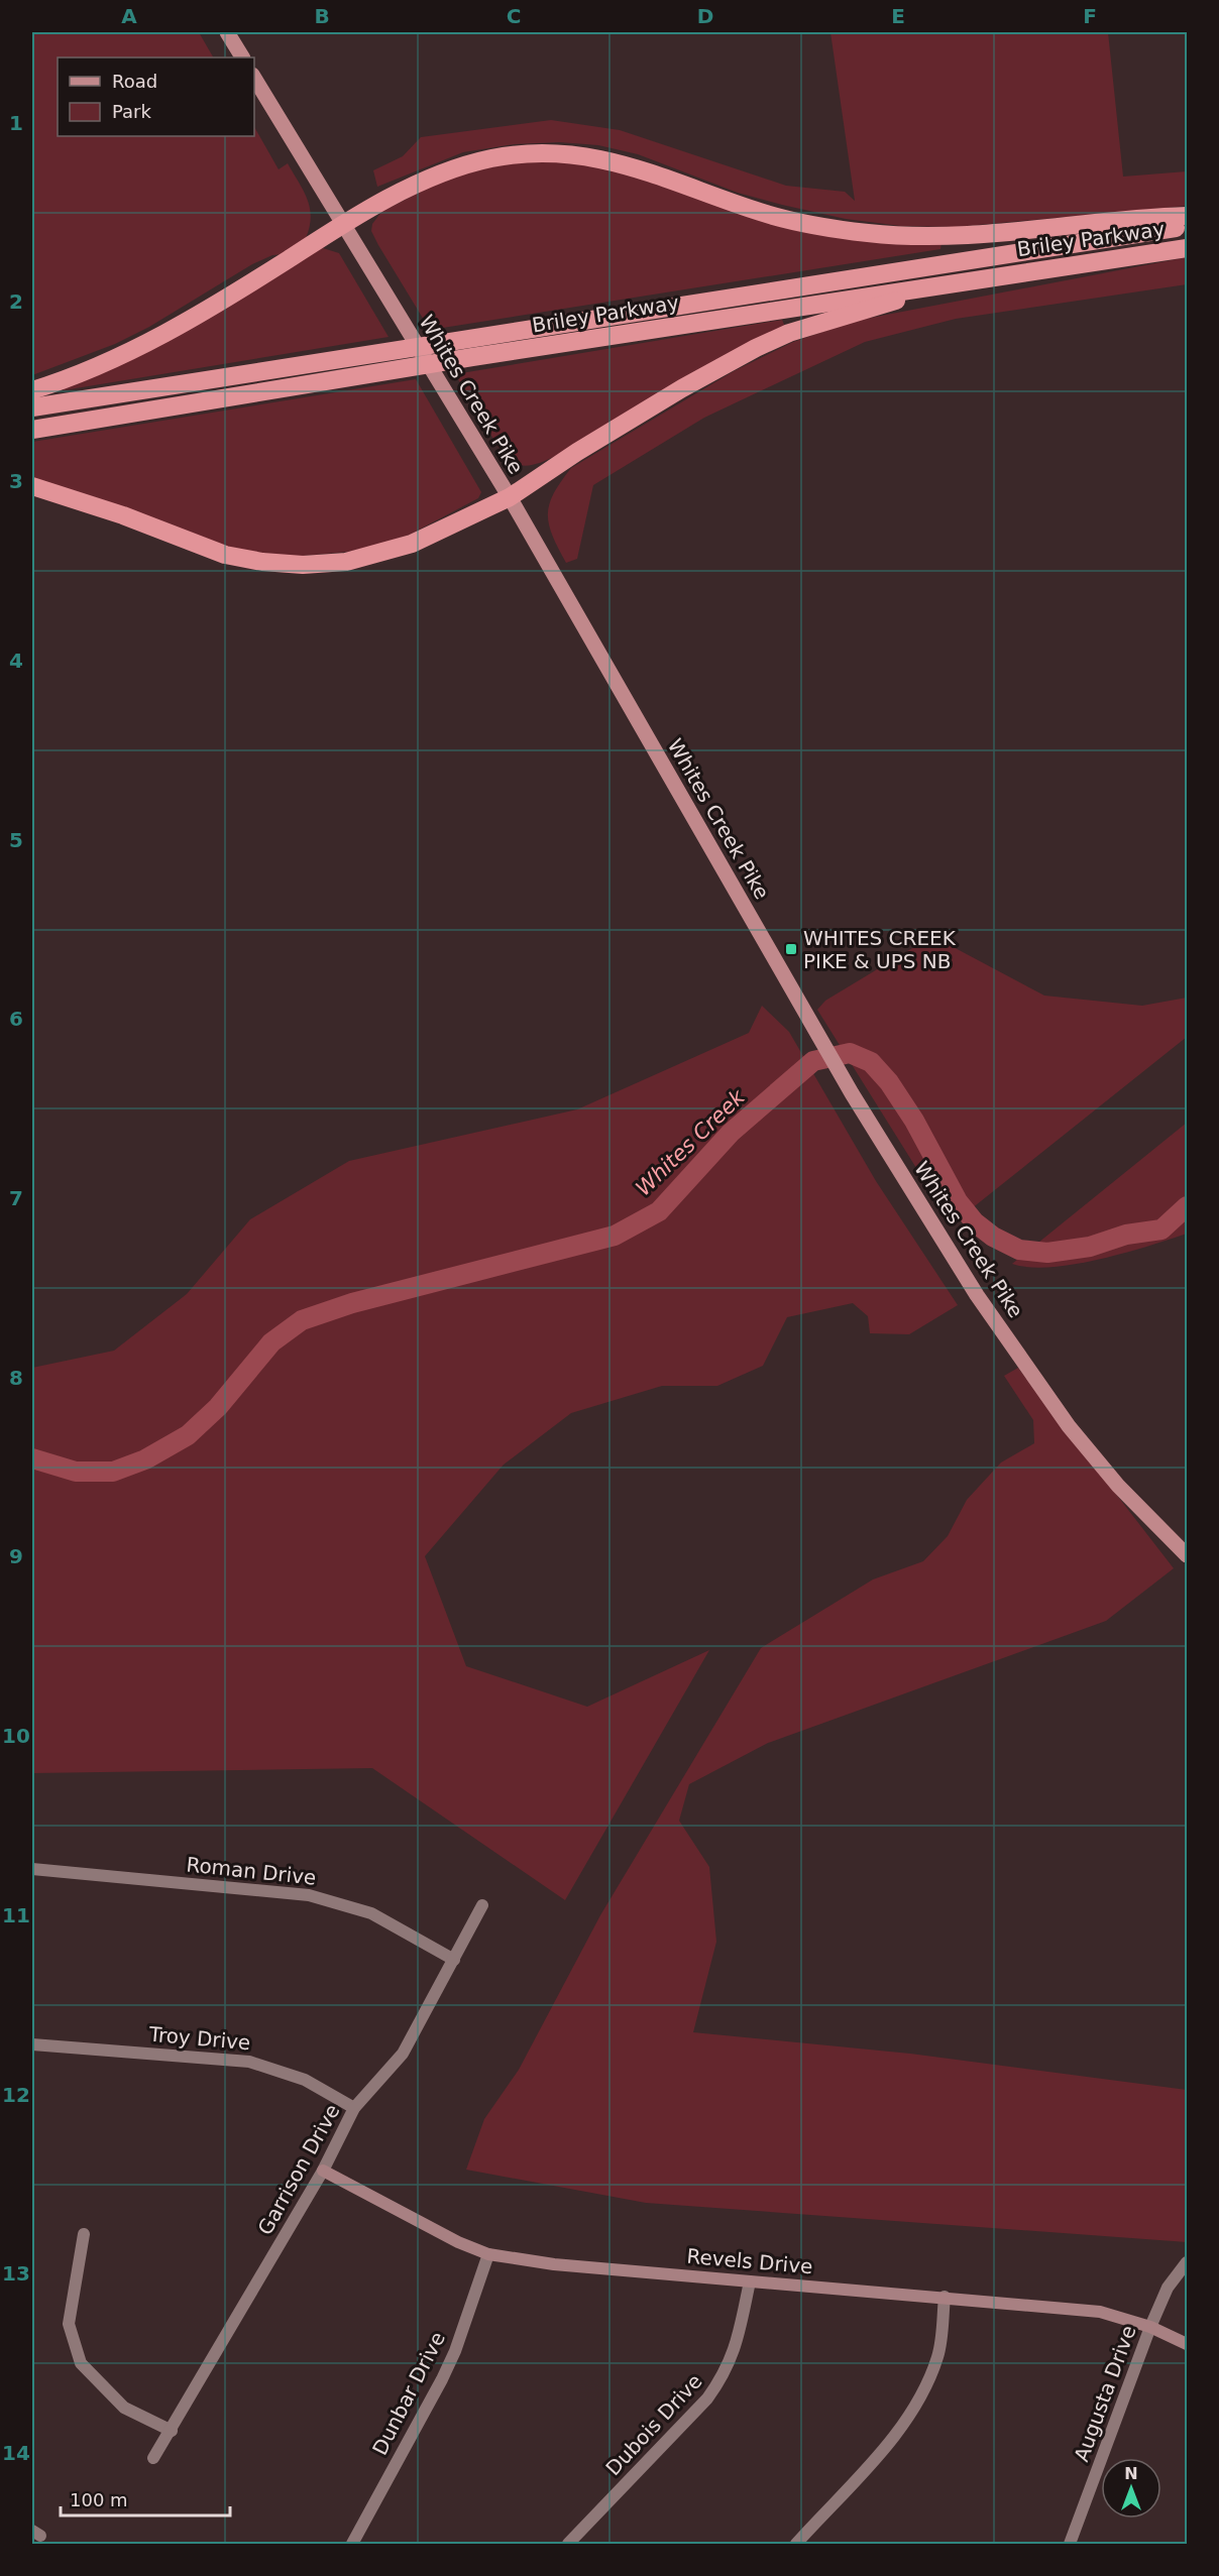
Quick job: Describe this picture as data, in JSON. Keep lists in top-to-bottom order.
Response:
{
  "streets": {
    "highway": ["Briley Parkway"],
    "main road": ["Whites Creek Pike"],
    "street": [
      "Roman Drive",
      "Troy Drive",
      "Garrison Drive",
      "Revels Drive",
      "Dunbar Drive",
      "Augusta Drive",
      "Dubois Drive"
    ]
  },
  "crossings": [
    ["Roman Drive", "Garrison Drive"],
    ["Troy Drive", "Garrison Drive"],
    ["Garrison Drive", "Revels Drive"],
    ["Revels Drive", "Dunbar Drive"],
    ["Revels Drive", "Augusta Drive"],
    ["Revels Drive", "Dubois Drive"]
  ],
  "water": ["Whites Creek"],
  "places": {
    "transit": ["WHITES CREEK PIKE & UPS NB"]
  },
  "legend": ["Road", "Park"],
  "scale_bar": "100 m",
  "north": "top",
  "grid": {
    "columns": [
      "A",
      "B",
      "C",
      "D",
      "E",
      "F"
    ],
    "rows": [
      "1",
      "2",
      "3",
      "4",
      "5",
      "6",
      "7",
      "8",
      "9",
      "10",
      "11",
      "12",
      "13",
      "14"
    ]
  }
}
